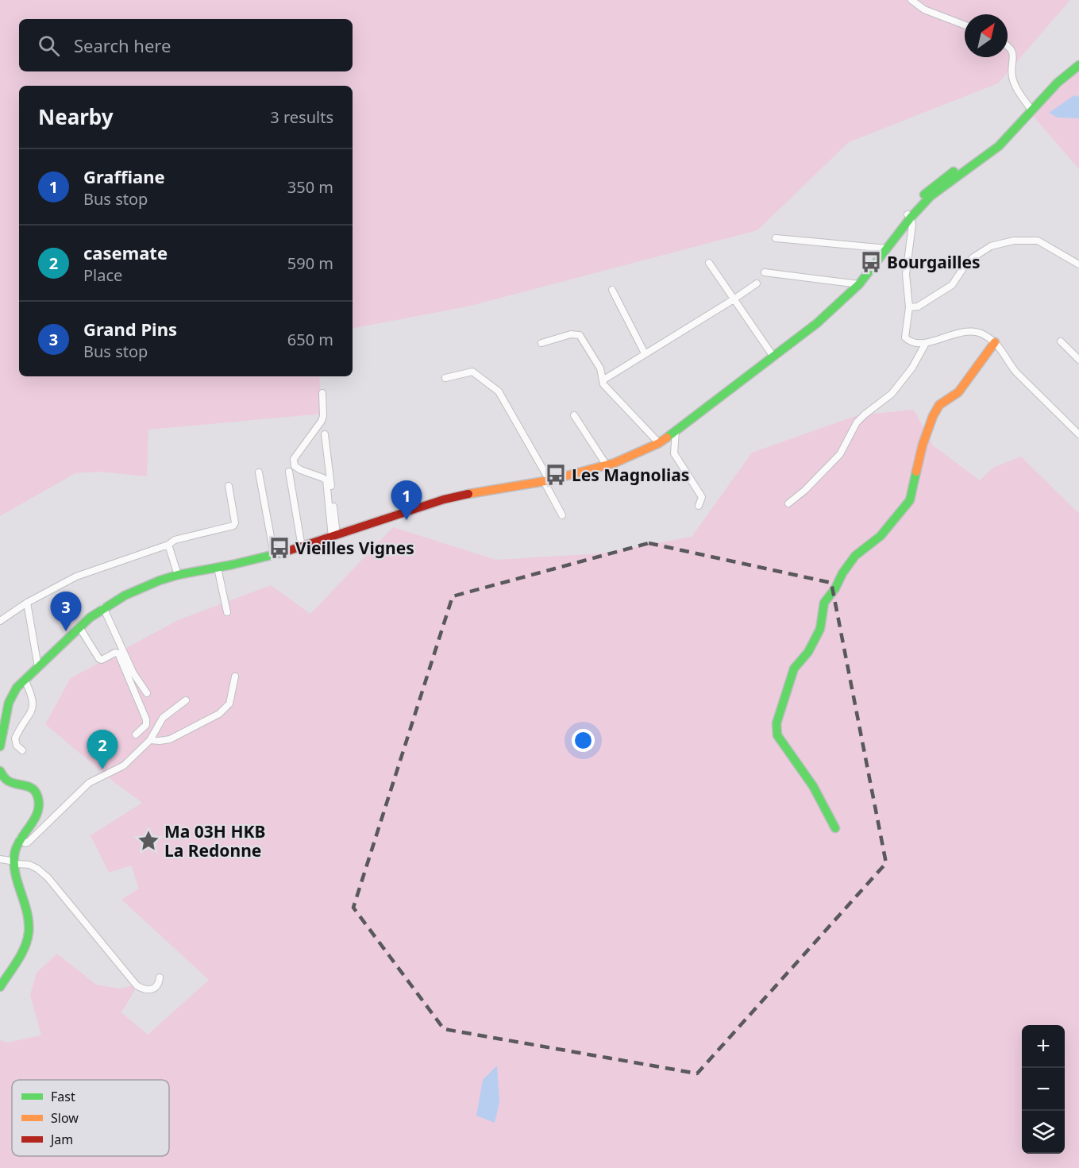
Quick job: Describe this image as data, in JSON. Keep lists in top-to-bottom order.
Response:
{
  "places": {
    "bus stop": ["Bourgailles", "Les Magnolias", "Vieilles Vignes"],
    "place": ["Ma 03H HKB La Redonne"]
  },
  "legend": ["Fast", "Slow", "Jam"],
  "north": "top right",
  "page": {
    "search": "Search here",
    "heading": ["Nearby", "3 results"],
    "list": [
      {
        "mark": "1",
        "name": "Graffiane",
        "note": "Bus stop",
        "value": "350 m"
      },
      {
        "mark": "2",
        "name": "casemate",
        "note": "Place",
        "value": "590 m"
      },
      {
        "mark": "3",
        "name": "Grand Pins",
        "note": "Bus stop",
        "value": "650 m"
      }
    ],
    "pins": ["1", "3", "2"],
    "map_buttons": ["+", "−"]
  }
}
